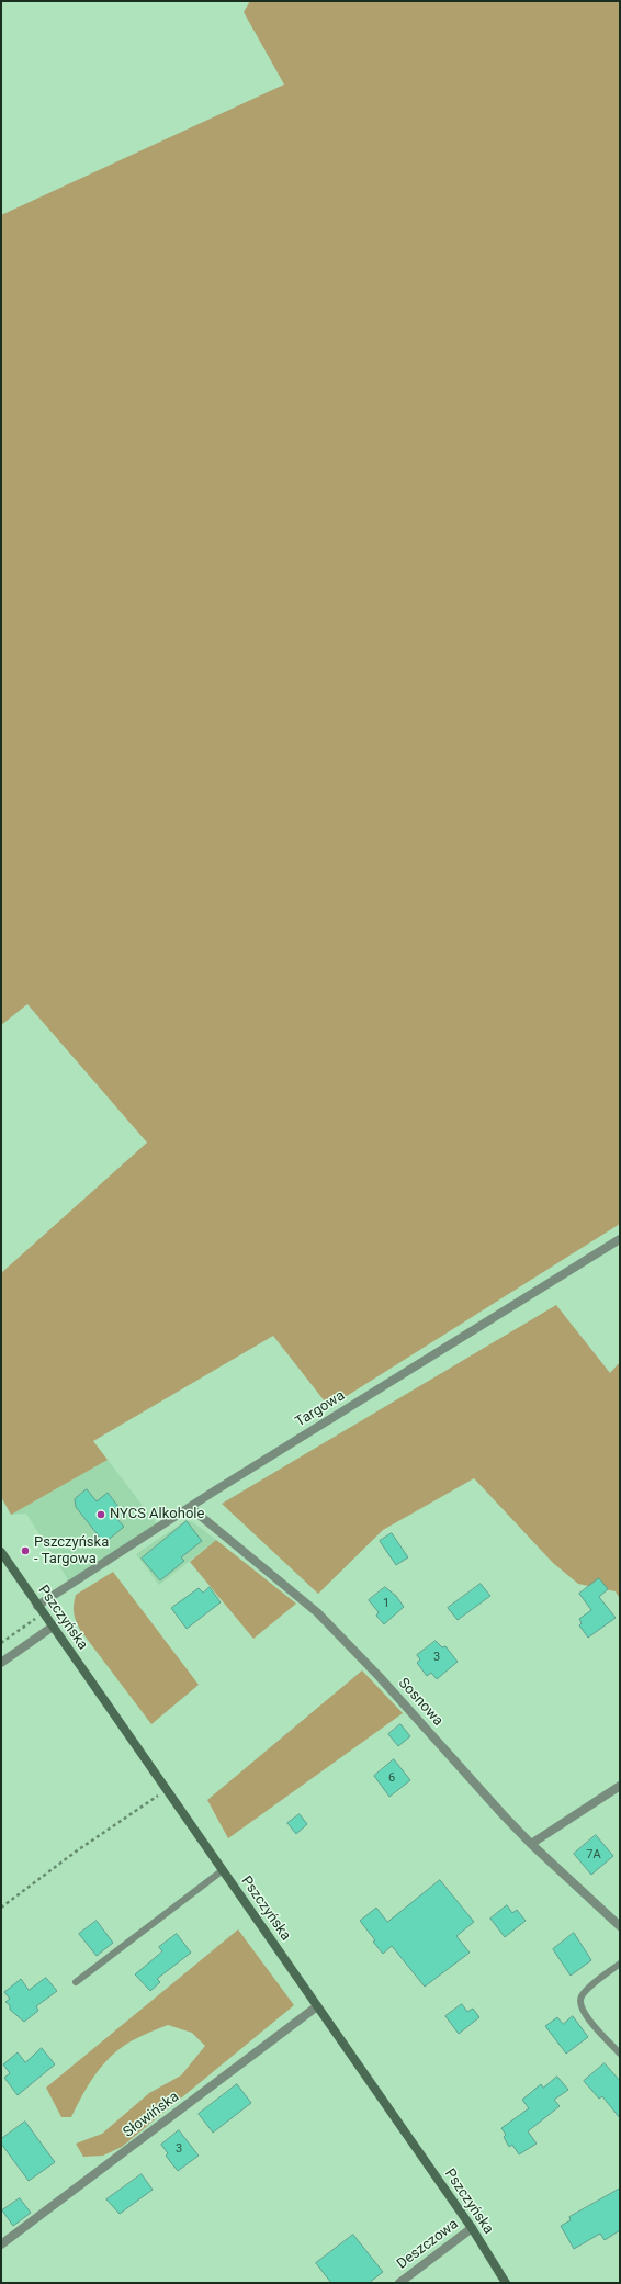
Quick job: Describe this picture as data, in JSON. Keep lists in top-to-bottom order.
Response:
{
  "streets": {
    "main road": ["Pszczyńska"],
    "street": [
      "Targowa",
      "Sosnowa",
      "Słowińska",
      "Deszczowa"
    ]
  },
  "crossings": [
    ["Targowa", "Pszczyńska"],
    ["Targowa", "Sosnowa"],
    ["Pszczyńska", "Słowińska"],
    ["Pszczyńska", "Deszczowa"]
  ],
  "places": ["NYCS Alkohole", "Pszczyńska - Targowa"],
  "house_numbers": [
    "1",
    "3",
    "6",
    "7A",
    "3"
  ]
}
